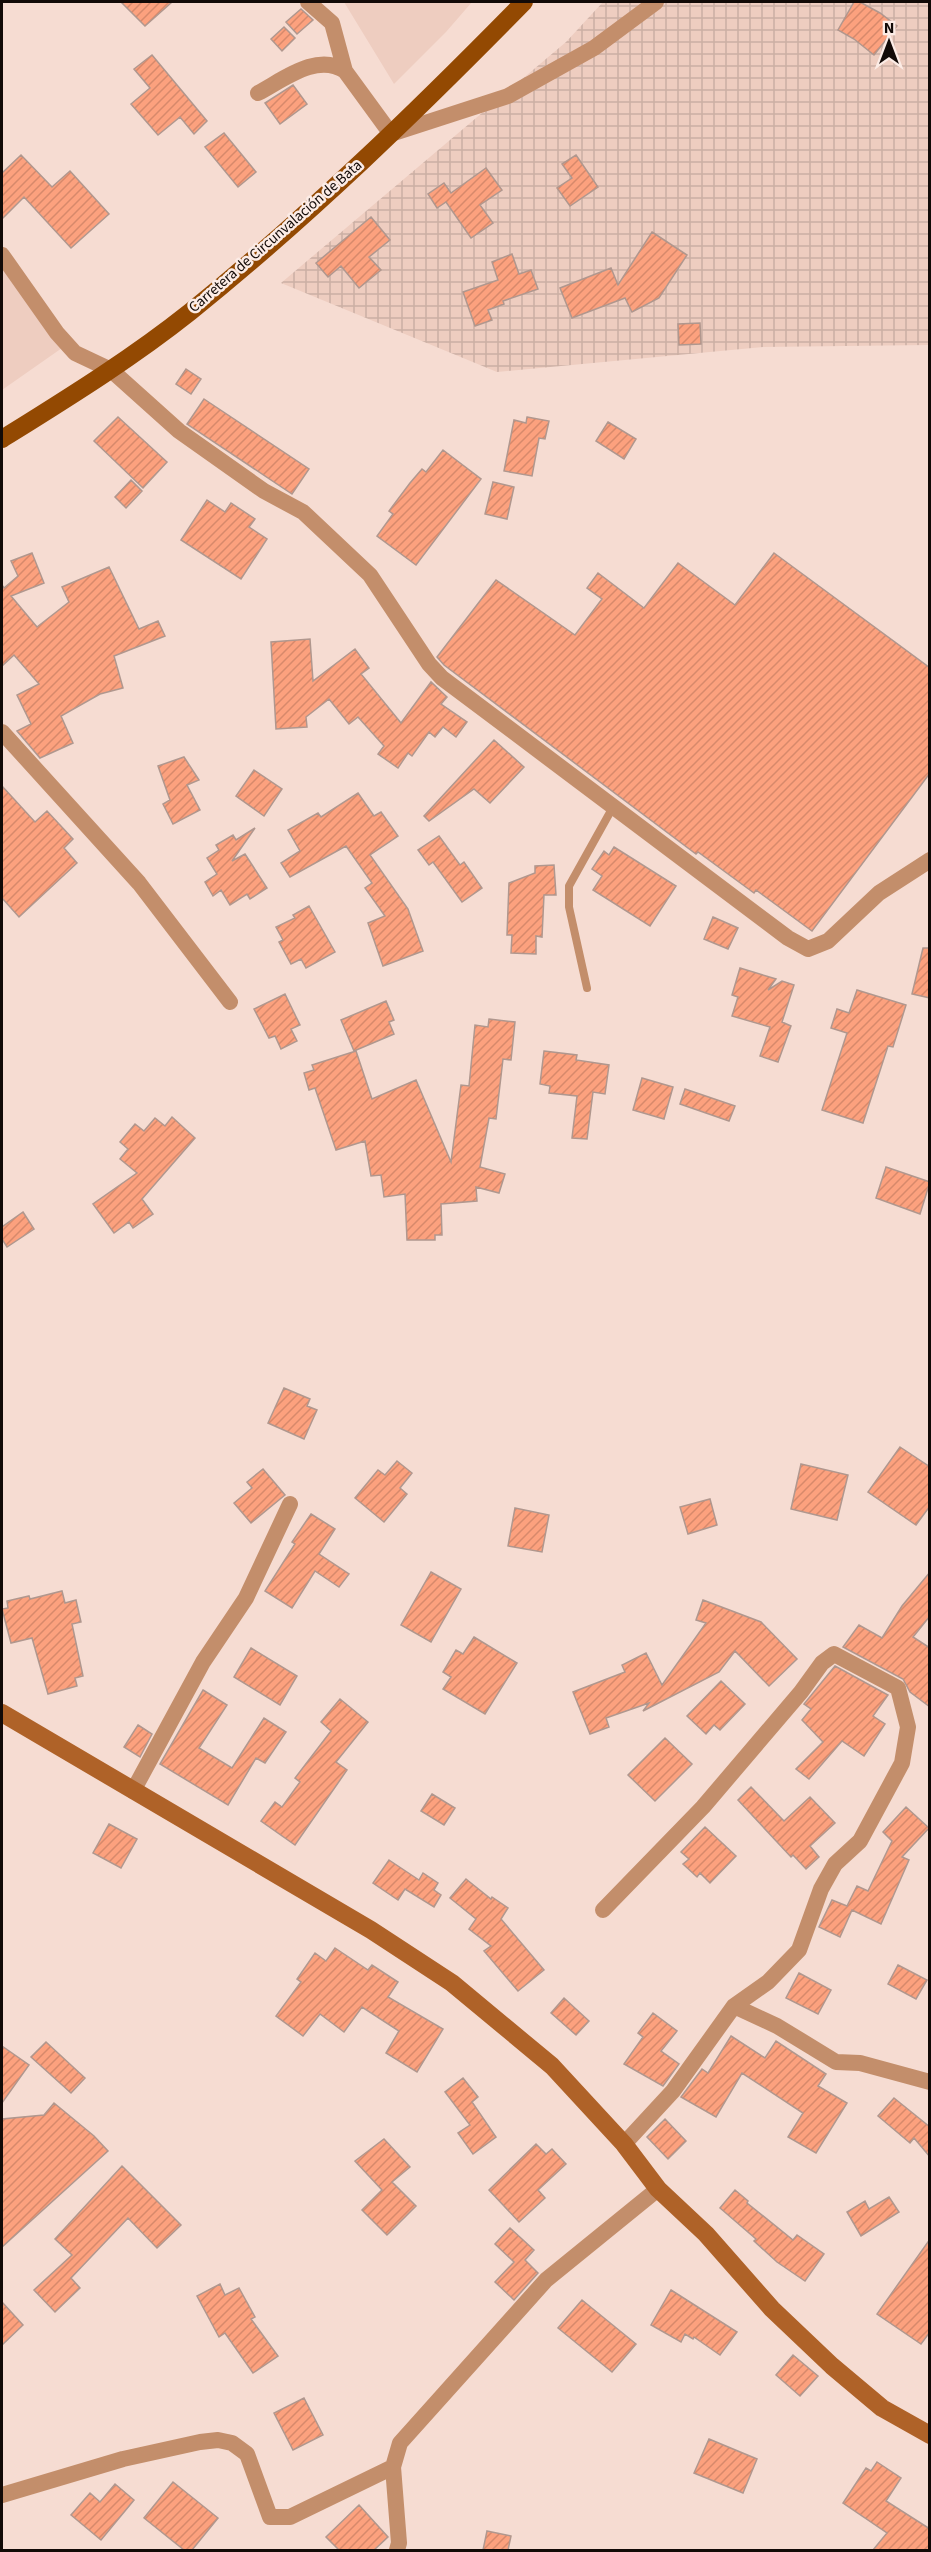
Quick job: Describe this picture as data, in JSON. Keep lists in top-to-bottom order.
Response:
{
  "streets": {
    "main road": ["Carretera de Circunvalación de Bata"]
  },
  "north": "top"
}
